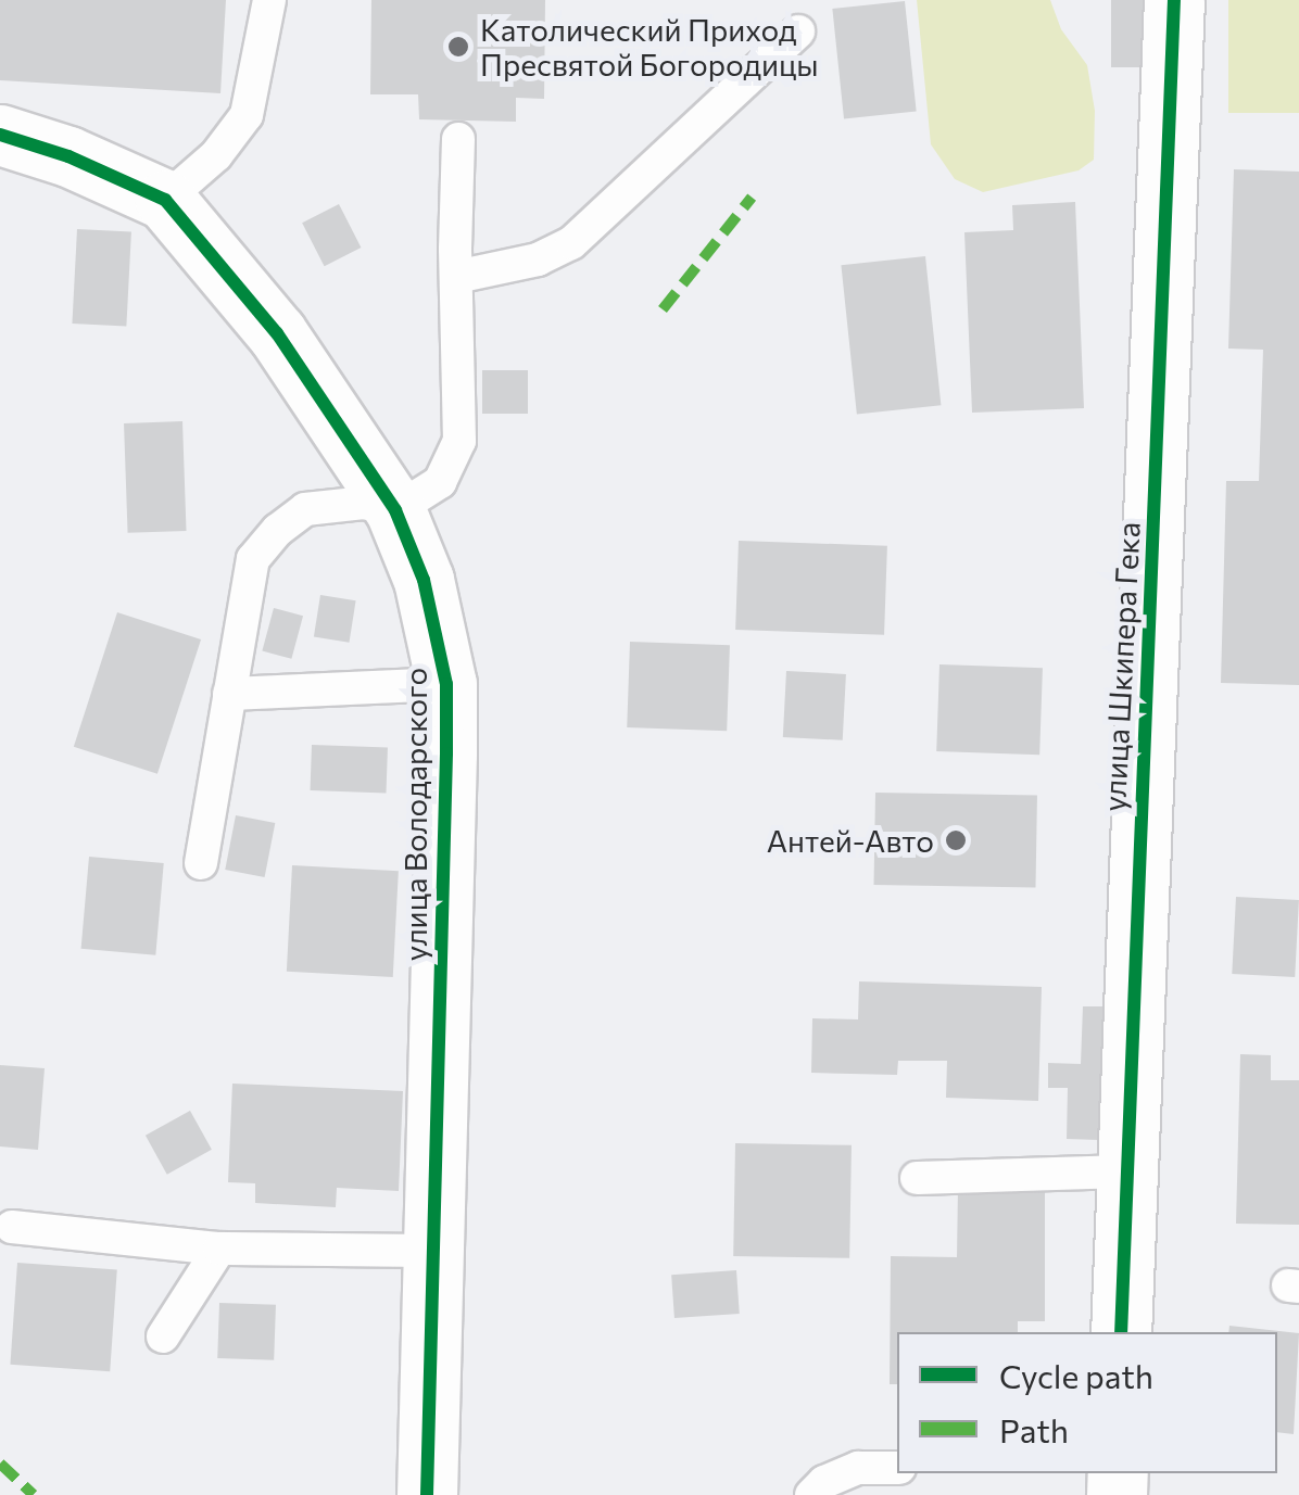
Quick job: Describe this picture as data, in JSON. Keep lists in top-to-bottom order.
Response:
{
  "streets": {
    "street": ["улица Шкипера Гека", "улица Володарского"]
  },
  "places": ["Католический Приход Пресвятой Богородицы", "Антей-Авто"],
  "legend": ["Cycle path", "Path"]
}
